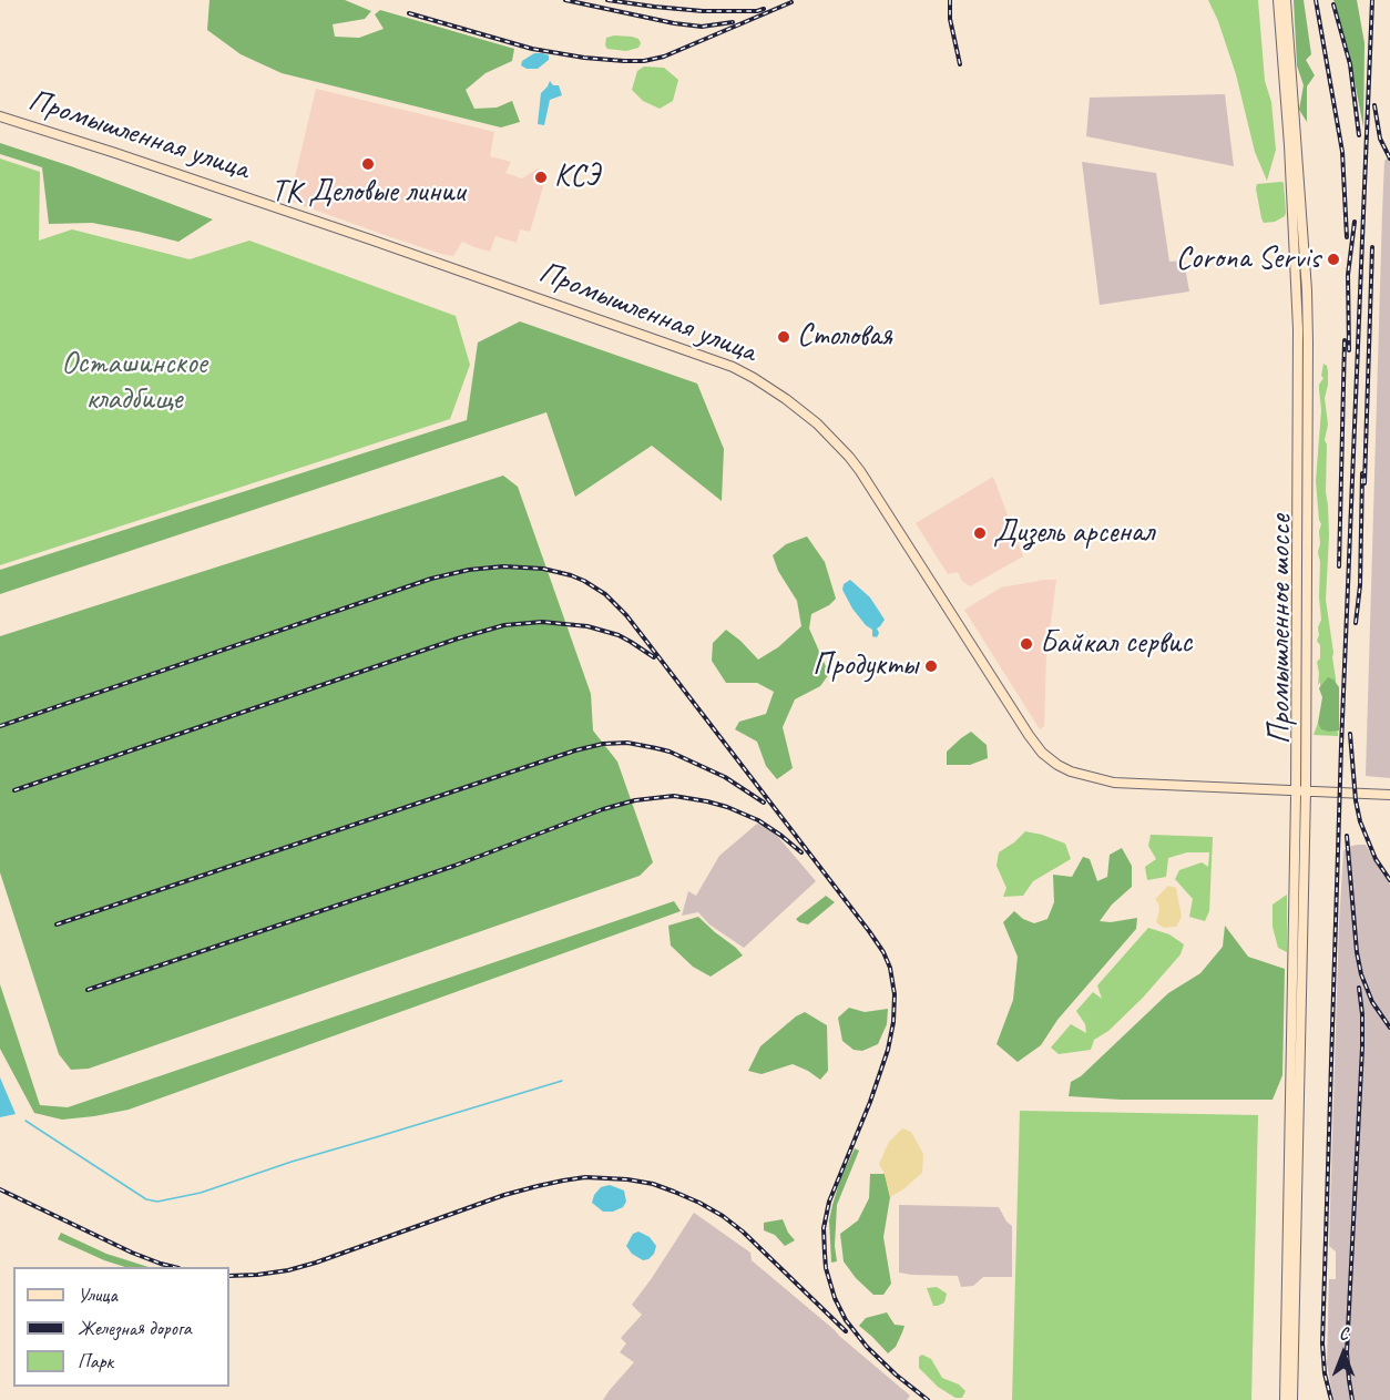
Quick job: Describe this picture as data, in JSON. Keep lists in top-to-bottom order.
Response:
{
  "streets": {
    "main road": ["Промышленная улица", "Промышленное шоссе"]
  },
  "crossings": [
    ["Промышленная улица", "Промышленное шоссе"]
  ],
  "parks": ["Осташинское кладбище"],
  "places": [
    "ТК Деловые линии",
    "КСЭ",
    "Corona Servis",
    "Столовая",
    "Дизель арсенал",
    "Байкал сервис",
    "Продукты"
  ],
  "legend": ["Улица", "Железная дорога", "Парк"],
  "north": "top"
}
